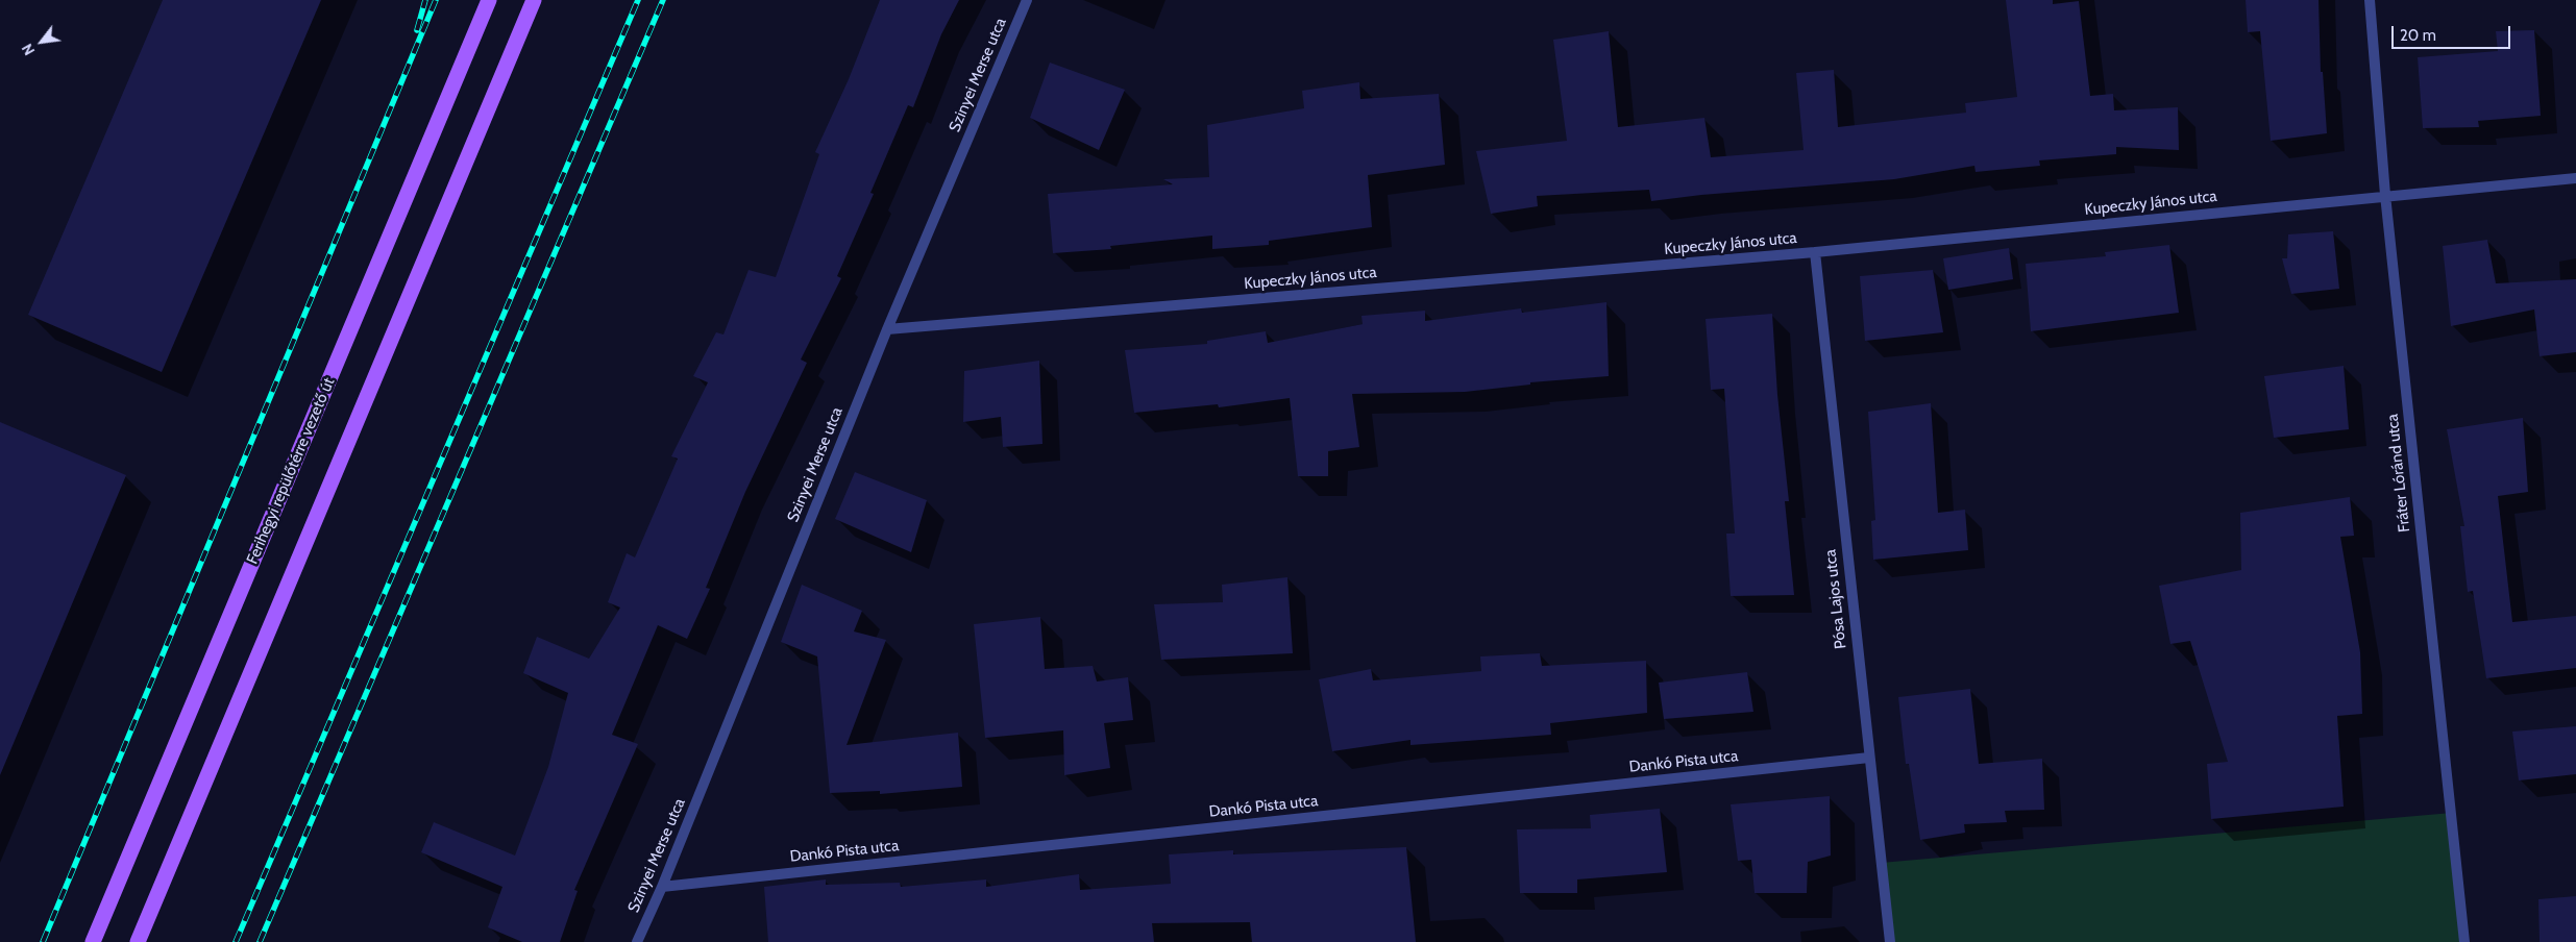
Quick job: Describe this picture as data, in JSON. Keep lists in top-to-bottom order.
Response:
{
  "streets": {
    "main road": ["Ferihegyi repülőtérre vezető út"],
    "street": [
      "Szinyei Merse utca",
      "Kupeczky János utca",
      "Fráter Lóránd utca",
      "Pósa Lajos utca",
      "Dankó Pista utca"
    ]
  },
  "crossings": [
    ["Szinyei Merse utca", "Kupeczky János utca"],
    ["Szinyei Merse utca", "Dankó Pista utca"],
    ["Kupeczky János utca", "Fráter Lóránd utca"],
    ["Kupeczky János utca", "Pósa Lajos utca"],
    ["Pósa Lajos utca", "Dankó Pista utca"]
  ],
  "scale_bar": "20 m",
  "north": "bottom left"
}
